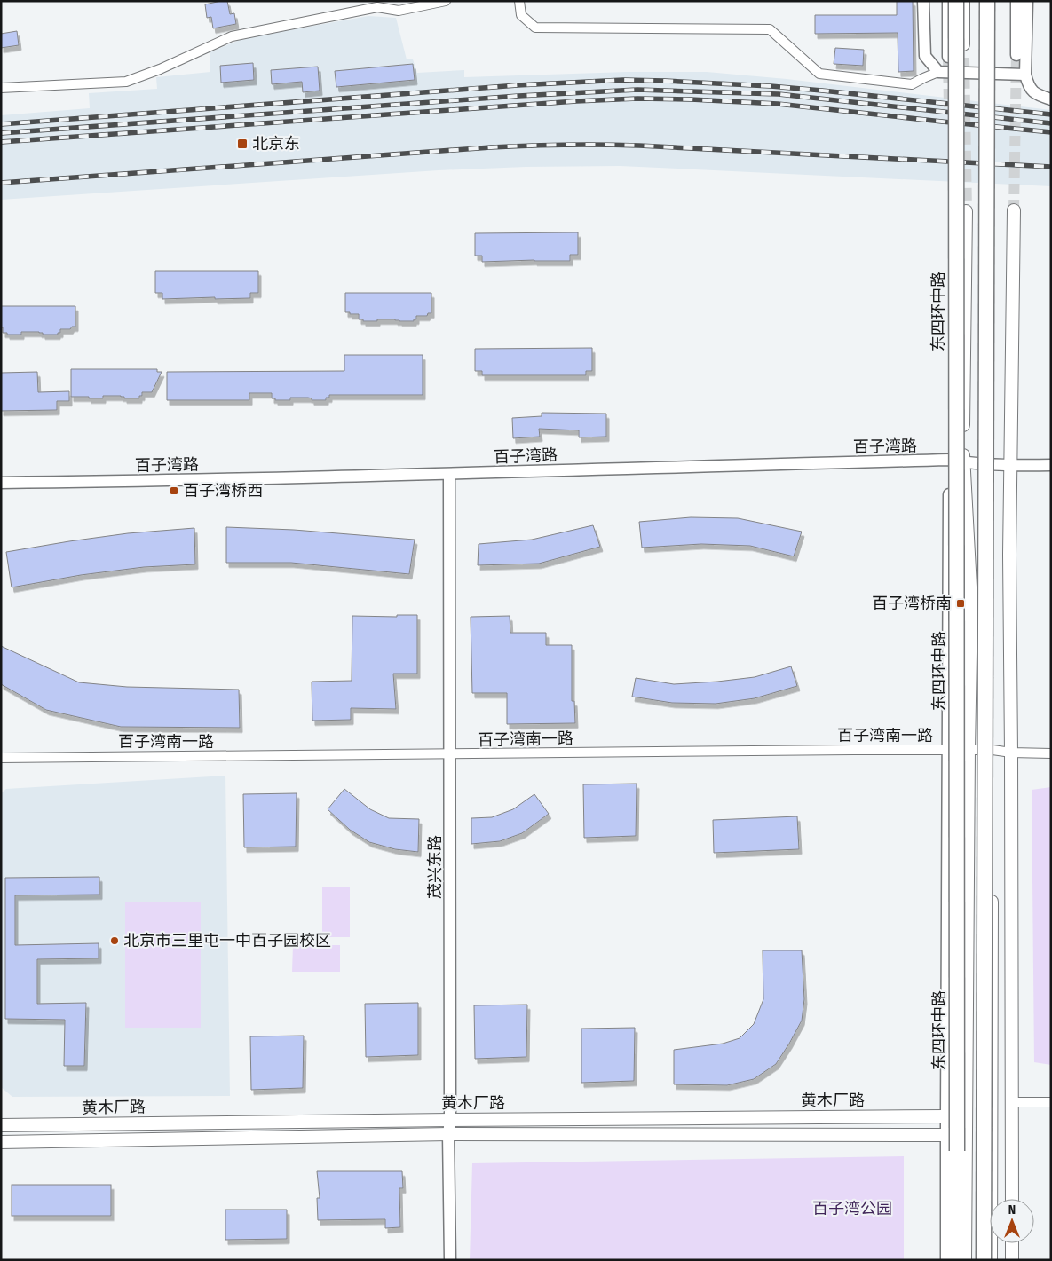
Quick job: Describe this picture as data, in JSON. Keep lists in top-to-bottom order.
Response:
{
  "streets": {
    "highway": ["东四环中路"],
    "main road": ["黄木厂路"],
    "street": ["百子湾路", "百子湾南一路", "茂兴东路"]
  },
  "crossings": [
    ["东四环中路", "百子湾路"],
    ["东四环中路", "百子湾南一路"],
    ["东四环中路", "黄木厂路"],
    ["百子湾路", "茂兴东路"],
    ["百子湾南一路", "茂兴东路"],
    ["茂兴东路", "黄木厂路"]
  ],
  "parks": ["百子湾公园"],
  "places": {
    "transit": ["北京东", "百子湾桥西", "百子湾桥南"],
    "other": ["北京市三里屯一中百子园校区"]
  },
  "north": "top"
}
